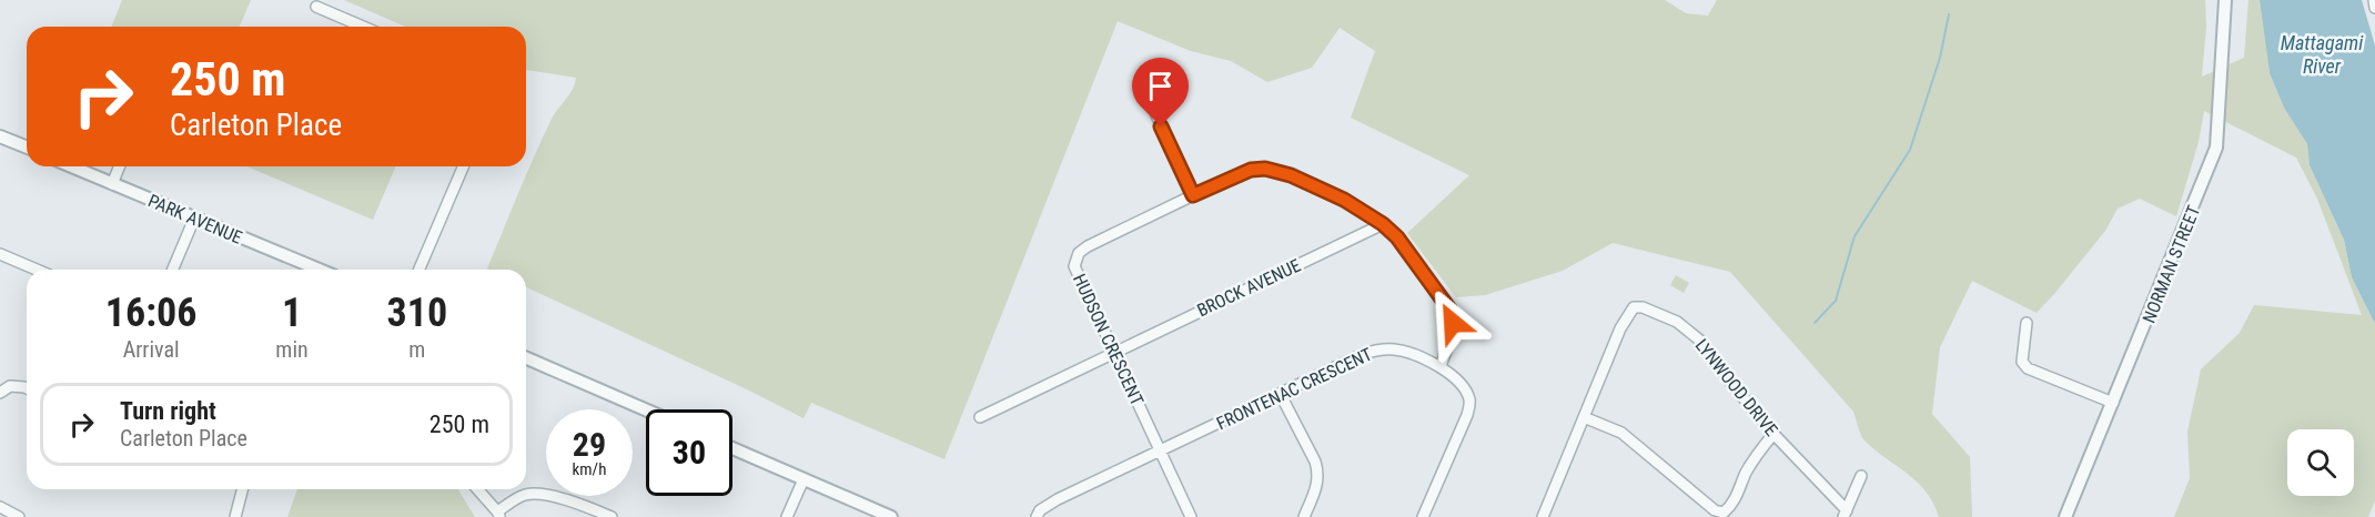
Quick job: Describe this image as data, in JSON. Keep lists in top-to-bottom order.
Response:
{
  "streets": {
    "street": [
      "PARK AVENUE",
      "NORMAN STREET",
      "BROCK AVENUE",
      "HUDSON CRESCENT",
      "LYNWOOD DRIVE",
      "FRONTENAC CRESCENT"
    ]
  },
  "crossings": [
    ["BROCK AVENUE", "HUDSON CRESCENT"],
    ["HUDSON CRESCENT", "FRONTENAC CRESCENT"]
  ],
  "water": ["Mattagami River"],
  "page": {
    "turn": ["250 m", "Carleton Place"],
    "eta": [
      "16:06",
      "Arrival",
      "1",
      "min",
      "310",
      "m"
    ],
    "list": [
      {
        "name": "Turn right",
        "note": "Carleton Place",
        "value": "250 m"
      }
    ],
    "speed": "29 km/h",
    "limit": "30"
  }
}
